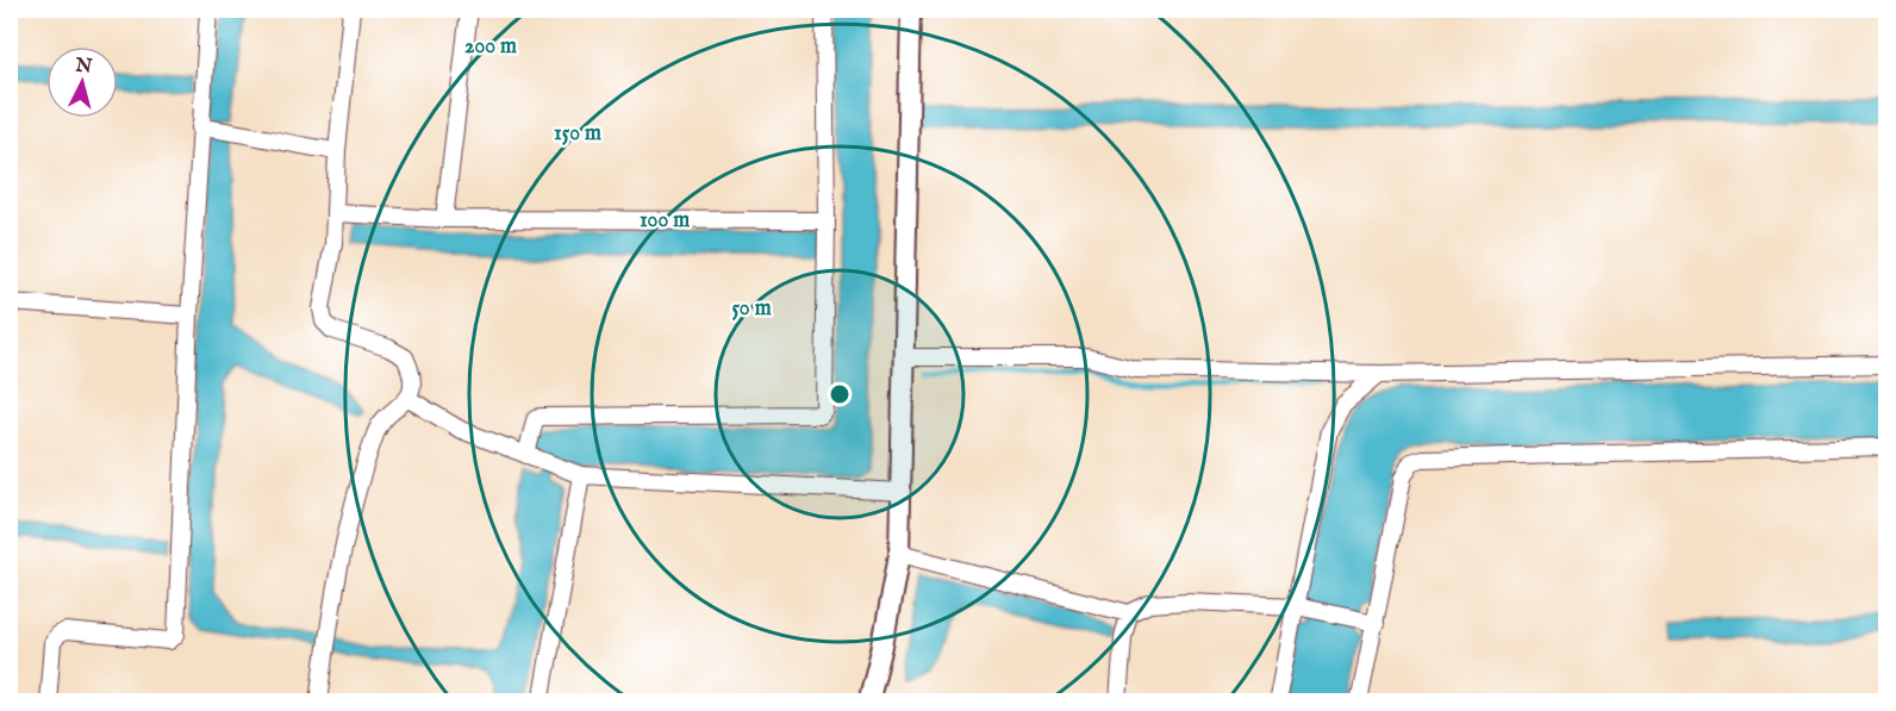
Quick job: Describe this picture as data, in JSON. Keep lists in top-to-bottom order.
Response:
{
  "north": "top",
  "rings": [
    "200 m",
    "150 m",
    "100 m",
    "50 m"
  ]
}
